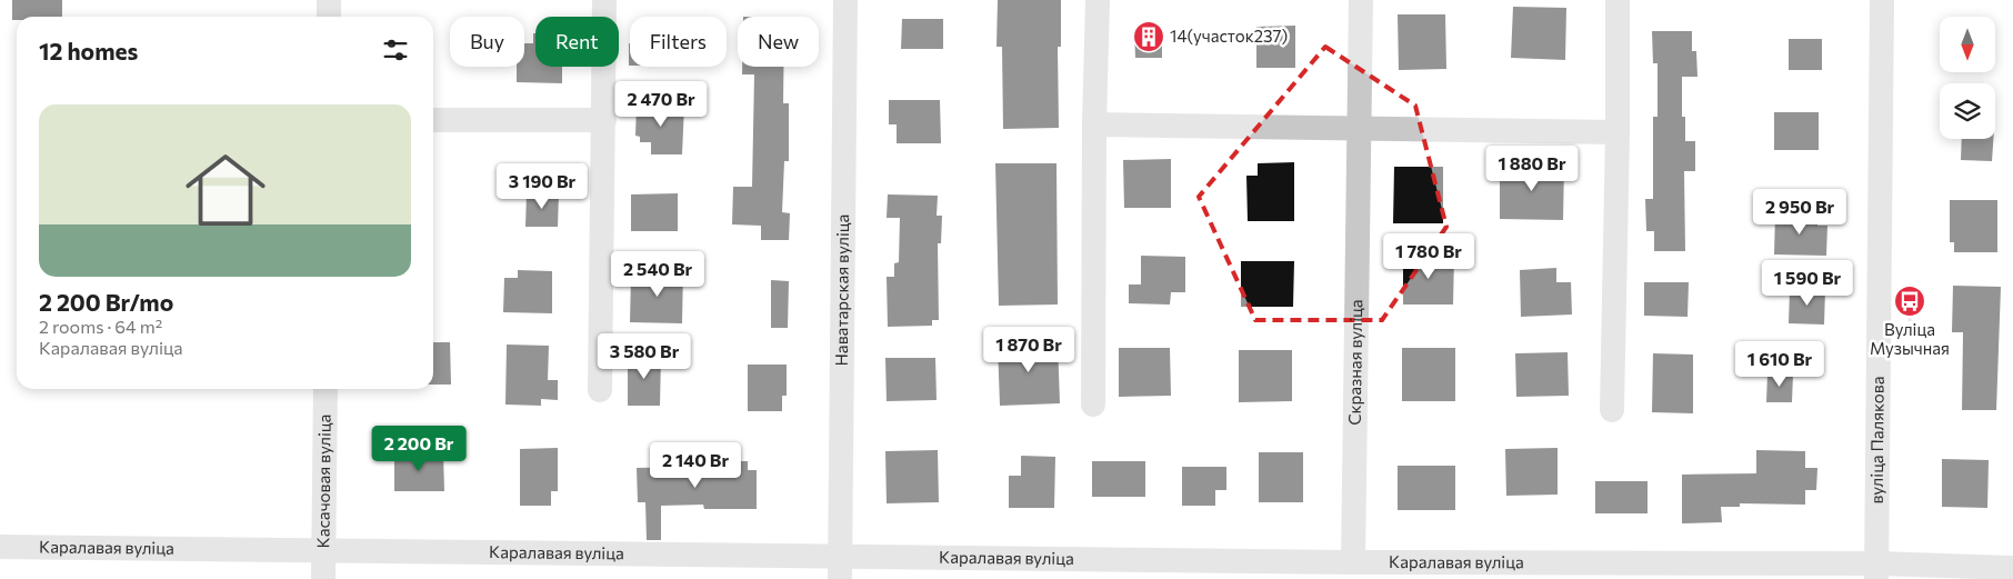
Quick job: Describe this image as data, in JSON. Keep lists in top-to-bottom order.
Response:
{
  "streets": {
    "street": [
      "Наватарская вуліца",
      "Скразная вуліца",
      "вуліца Палякова",
      "Касачовая вуліца",
      "Каралавая вуліца"
    ]
  },
  "crossings": [
    ["Наватарская вуліца", "Каралавая вуліца"],
    ["Скразная вуліца", "Каралавая вуліца"],
    ["вуліца Палякова", "Каралавая вуліца"],
    ["Касачовая вуліца", "Каралавая вуліца"]
  ],
  "places": {
    "building": ["14(участок237)"],
    "bus stop": ["Вуліца Музычная"]
  },
  "north": "bottom",
  "page": {
    "chip": [
      "Buy",
      "Rent",
      "Filters",
      "New"
    ],
    "heading": "12 homes",
    "price": [
      "2 470 Br",
      "1 880 Br",
      "3 190 Br",
      "2 950 Br",
      "1 780 Br",
      "2 540 Br",
      "1 590 Br",
      "1 870 Br",
      "3 580 Br",
      "1 610 Br",
      "2 200 Br",
      "2 140 Br"
    ],
    "list": [
      {
        "name": "2 200 Br/mo",
        "note": "2 rooms · 64 m² · Каралавая вуліца"
      }
    ]
  }
}
